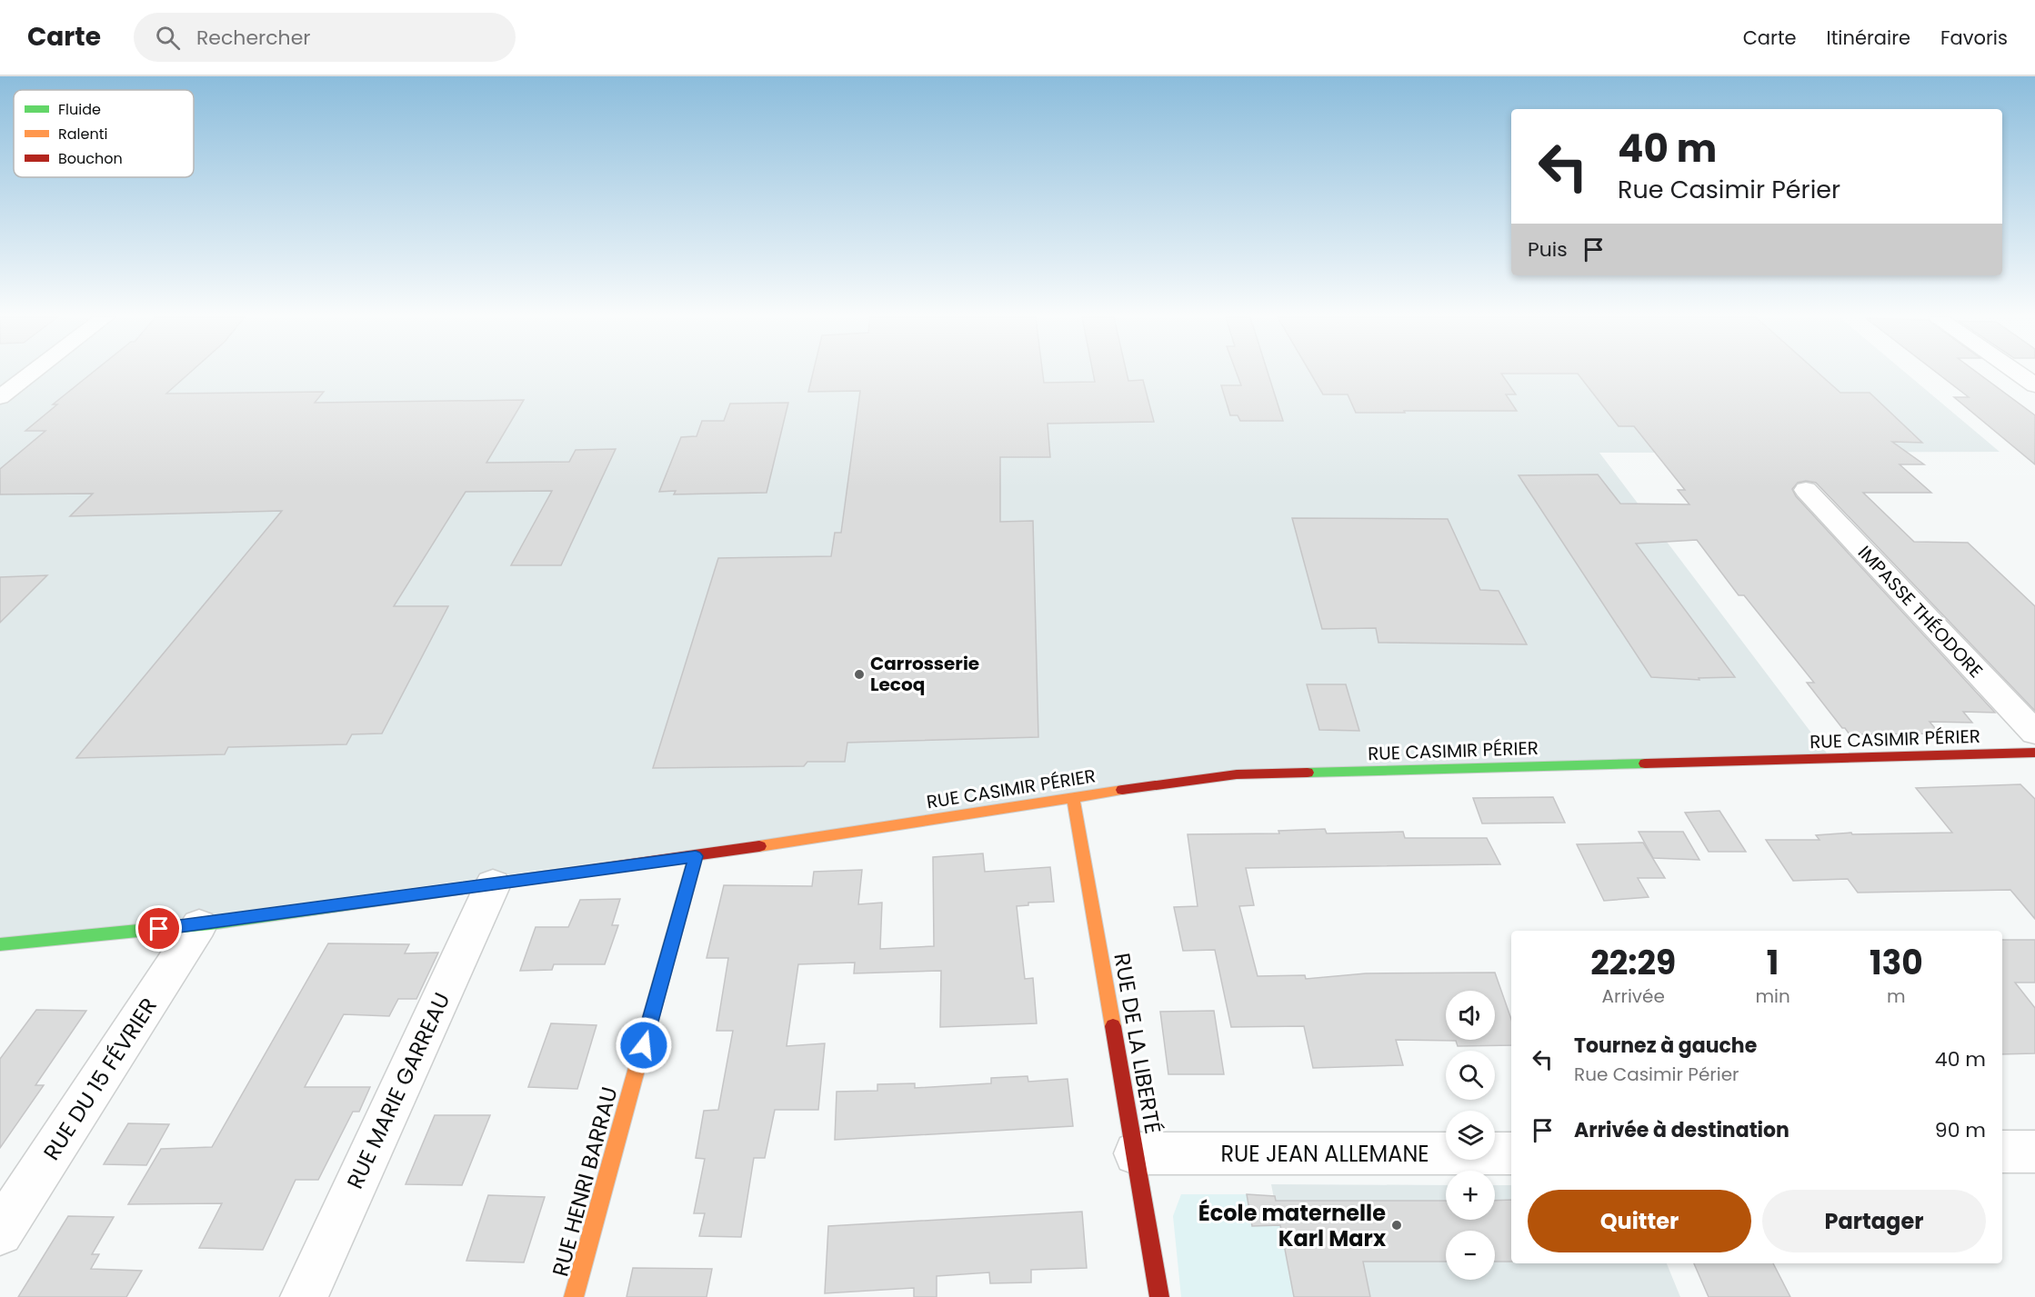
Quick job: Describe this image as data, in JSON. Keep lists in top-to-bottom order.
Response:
{
  "streets": {
    "street": [
      "IMPASSE THÉODORE",
      "RUE CASIMIR PÉRIER",
      "RUE DE LA LIBERTÉ",
      "RUE DU 15 FÉVRIER",
      "RUE MARIE GARREAU",
      "RUE JEAN ALLEMANE",
      "RUE HENRI BARRAU"
    ]
  },
  "crossings": [
    ["IMPASSE THÉODORE", "RUE CASIMIR PÉRIER"],
    ["RUE CASIMIR PÉRIER", "RUE DE LA LIBERTÉ"],
    ["RUE CASIMIR PÉRIER", "RUE DU 15 FÉVRIER"],
    ["RUE CASIMIR PÉRIER", "RUE MARIE GARREAU"],
    ["RUE CASIMIR PÉRIER", "RUE HENRI BARRAU"],
    ["RUE DE LA LIBERTÉ", "RUE JEAN ALLEMANE"]
  ],
  "places": ["Carrosserie Lecoq", "École maternelle Karl Marx"],
  "legend": ["Fluide", "Ralenti", "Bouchon"],
  "page": {
    "header": "Carte",
    "search": "Rechercher",
    "nav": ["Carte", "Itinéraire", "Favoris"],
    "turn": ["40 m", "Rue Casimir Périer"],
    "then": "Puis",
    "eta": [
      "22:29",
      "Arrivée",
      "1",
      "min",
      "130",
      "m"
    ],
    "map_buttons": ["+", "−"],
    "list": [
      {
        "name": "Tournez à gauche",
        "note": "Rue Casimir Périer",
        "value": "40 m"
      },
      {
        "name": "Arrivée à destination",
        "value": "90 m"
      }
    ],
    "buttons": ["Quitter", "Partager"]
  }
}
